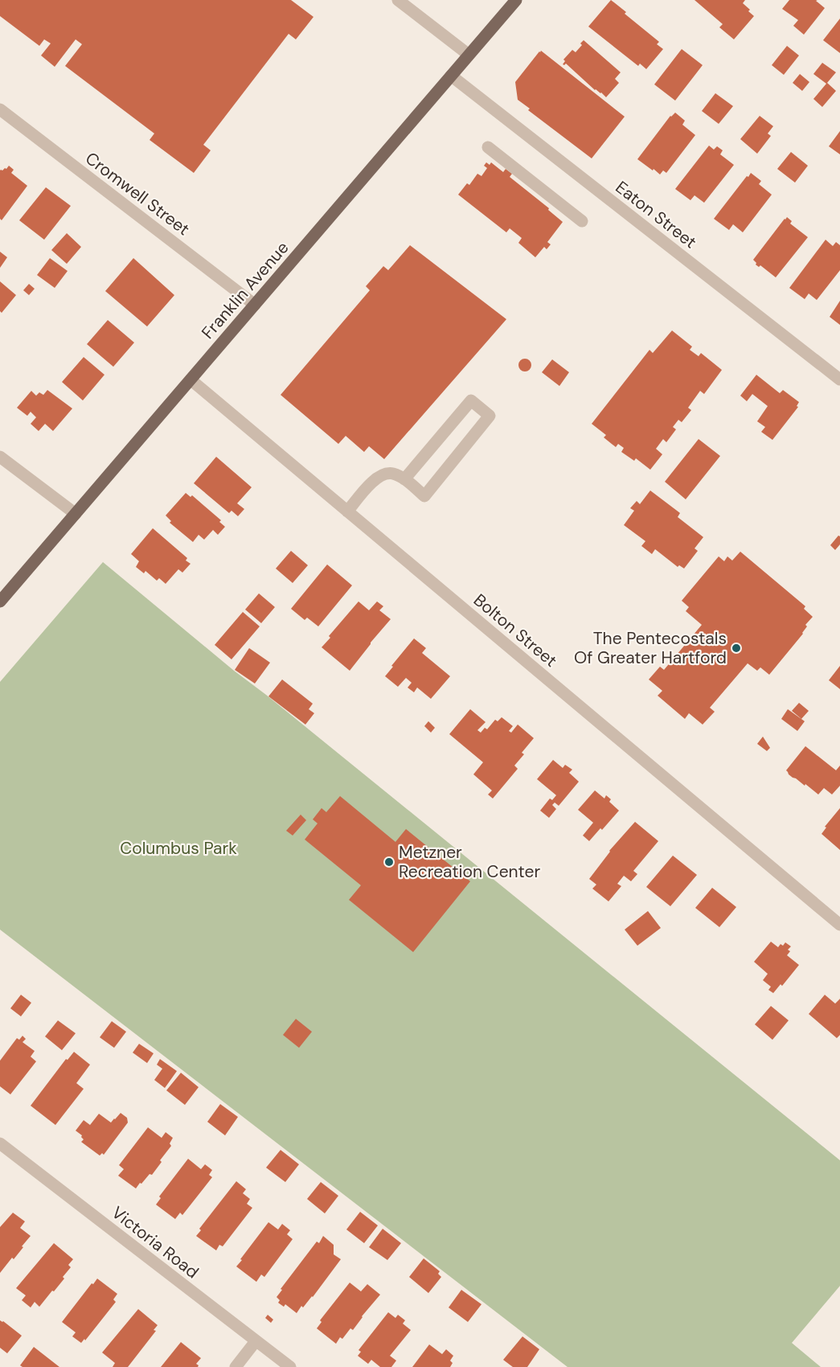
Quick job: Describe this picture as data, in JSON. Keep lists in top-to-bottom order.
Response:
{
  "streets": {
    "main road": ["Franklin Avenue"],
    "street": [
      "Cromwell Street",
      "Eaton Street",
      "Bolton Street",
      "Victoria Road"
    ]
  },
  "crossings": [
    ["Cromwell Street", "Franklin Avenue"],
    ["Eaton Street", "Franklin Avenue"],
    ["Franklin Avenue", "Bolton Street"]
  ],
  "parks": ["Columbus Park"],
  "places": ["The Pentecostals Of Greater Hartford", "Metzner Recreation Center"]
}
